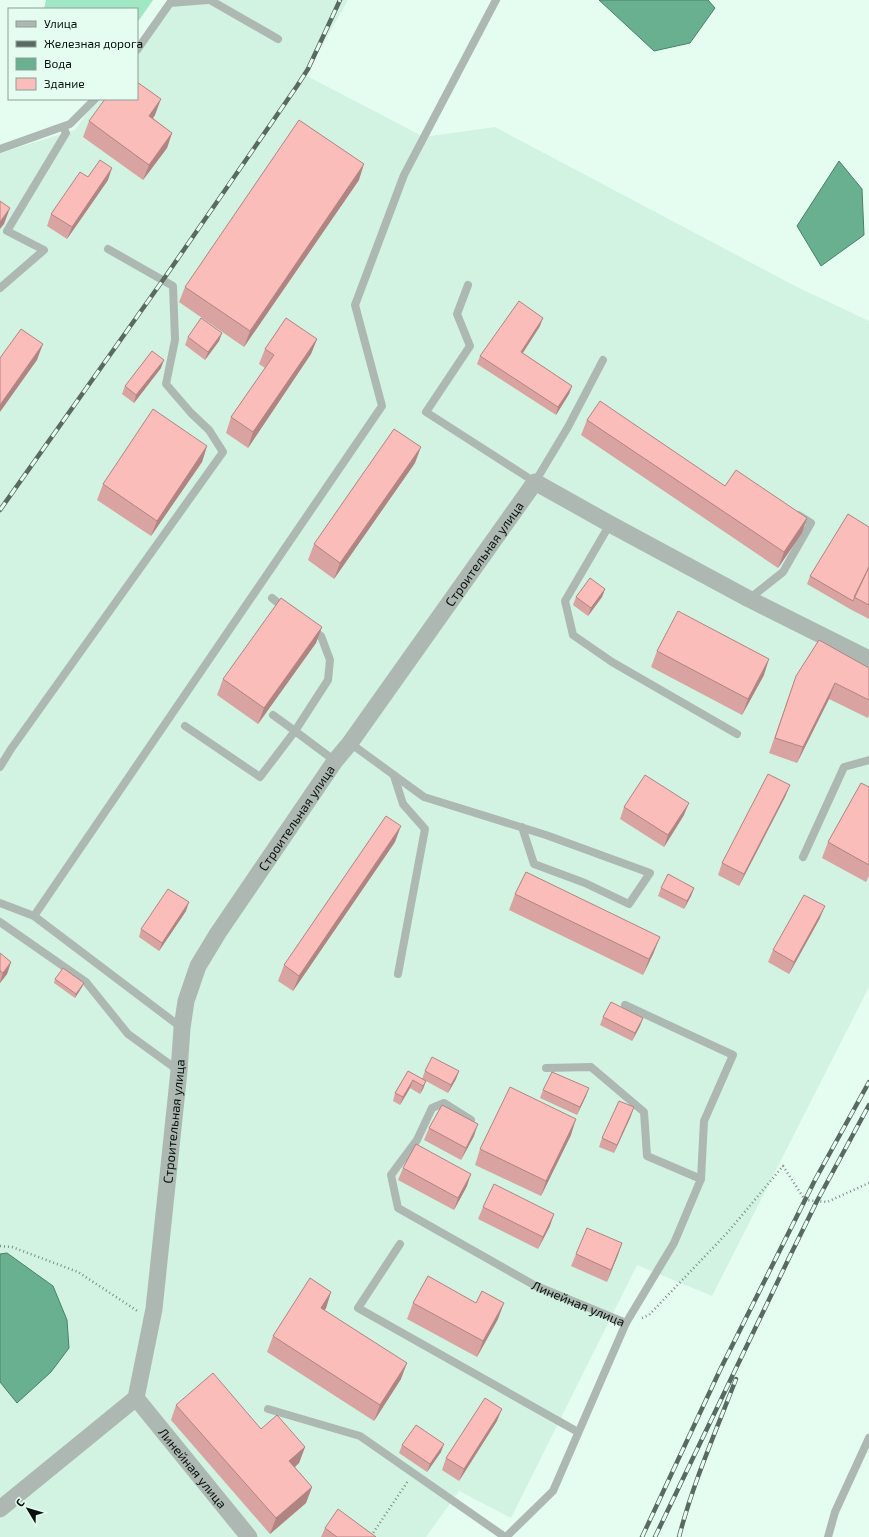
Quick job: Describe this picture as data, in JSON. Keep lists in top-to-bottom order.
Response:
{
  "streets": {
    "street": ["Строительная улица", "Линейная улица"]
  },
  "crossings": [
    ["Строительная улица", "Линейная улица"]
  ],
  "legend": [
    "Улица",
    "Железная дорога",
    "Вода",
    "Здание"
  ],
  "north": "top left"
}
